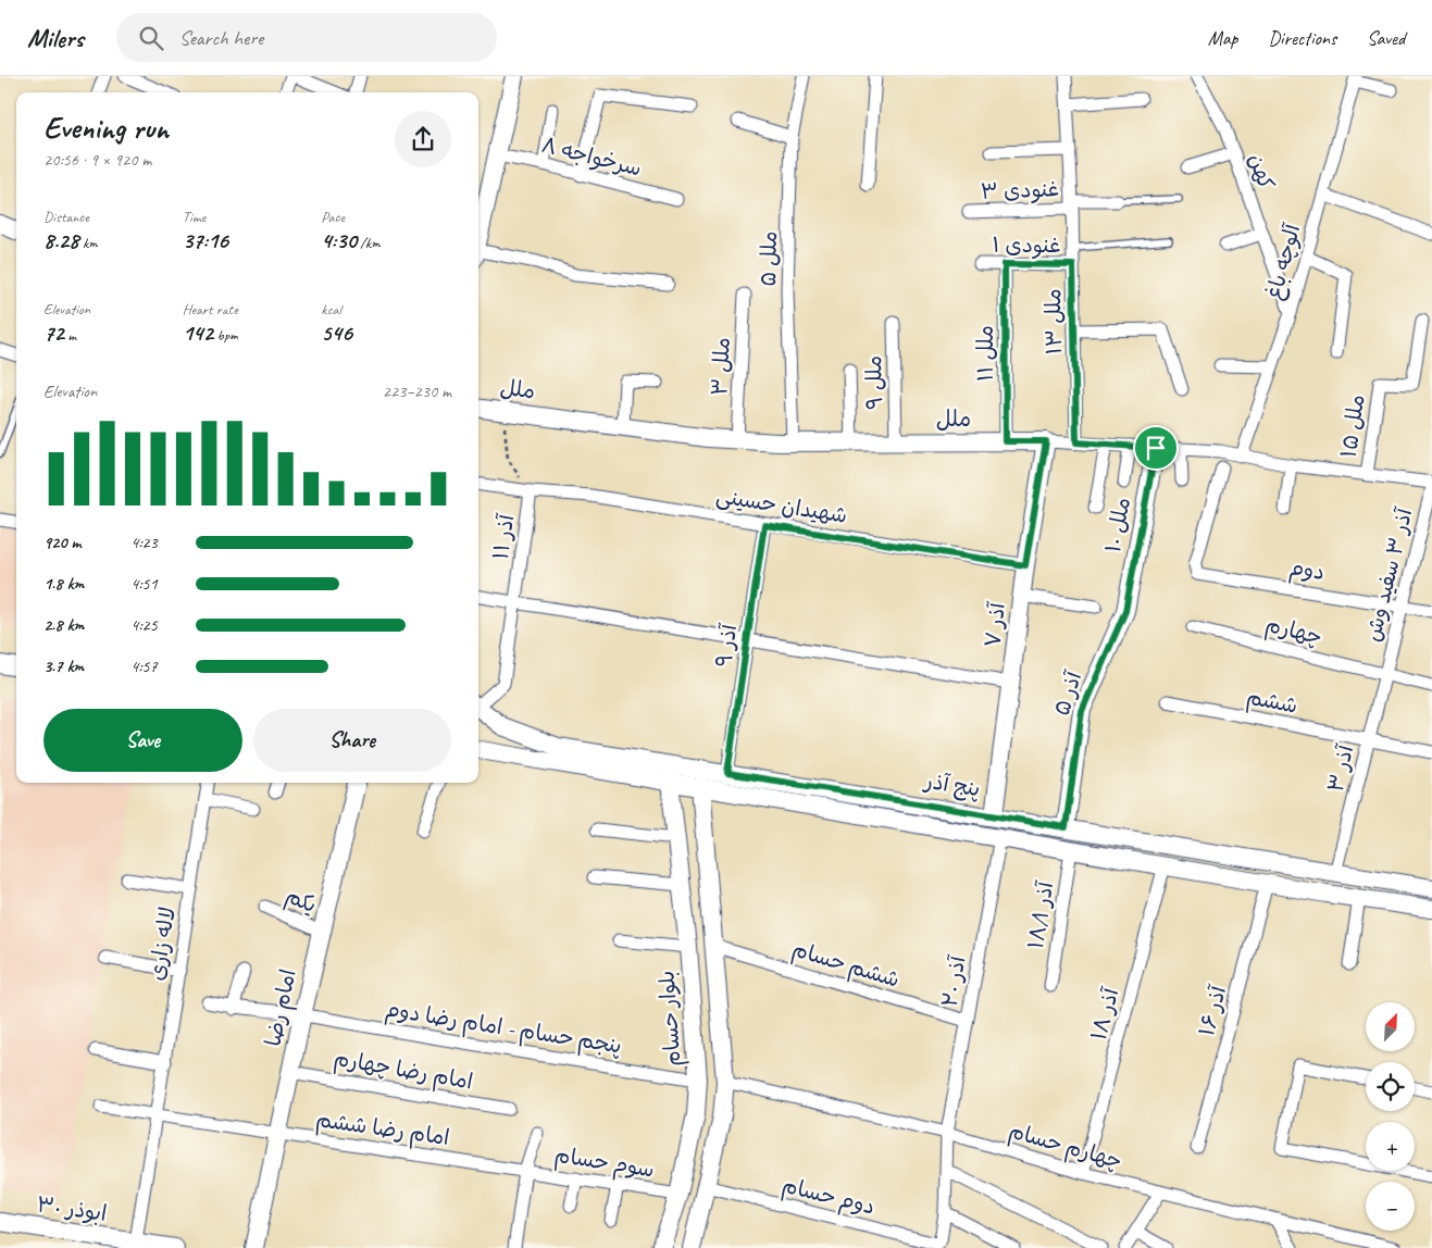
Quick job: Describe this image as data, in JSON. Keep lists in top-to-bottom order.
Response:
{
  "streets": {
    "main road": [
      "ملل",
      "۱۰ ملل",
      "آذر ۷",
      "آذر ۵",
      "پنج آذر",
      "امام رضا",
      "بلوار حسام",
      "ابوذر ۳۰"
    ],
    "street": [
      "۸ سرخواجه",
      "کهن",
      "۳ غنودی",
      "۱ غنودی",
      "ملل ۵",
      "آلوچه باغ",
      "ملل ۱۳",
      "۱۱ ملل",
      "ملل ۳",
      "ملل ۹",
      "ملل ۱۵",
      "شهیدان حسینی",
      "آذر ۱۱",
      "دوم",
      "آذر ۳ سفید وش",
      "چهارم",
      "۹ آذر",
      "ششم",
      "۳ آذر",
      "یکم",
      "۱۸/۱ آذر",
      "لاله زاری",
      "ششم حسام",
      "۲۰ آذر",
      "۱۶ آذر",
      "۱۸ آذر",
      "پنجم حسام - امام رضا دوم",
      "امام رضا چهارم",
      "امام رضا ششم",
      "چهارم حسام",
      "سوم حسام",
      "دوم حسام"
    ]
  },
  "crossings": [
    ["کهن", "آلوچه باغ"],
    ["۳ غنودی", "ملل ۱۳"],
    ["۱ غنودی", "ملل ۱۳"],
    ["۱ غنودی", "۱۱ ملل"],
    ["ملل ۵", "ملل"],
    ["آلوچه باغ", "ملل"],
    ["ملل ۱۳", "ملل"],
    ["۱۱ ملل", "ملل"],
    ["ملل ۳", "ملل"],
    ["ملل ۹", "ملل"],
    ["ملل", "ملل ۱۵"],
    ["ملل", "۱۰ ملل"],
    ["ملل", "آذر ۳ سفید وش"],
    ["ملل", "آذر ۷"],
    ["شهیدان حسینی", "آذر ۱۱"],
    ["شهیدان حسینی", "آذر ۷"],
    ["شهیدان حسینی", "۹ آذر"],
    ["۱۰ ملل", "آذر ۵"],
    ["دوم", "آذر ۳ سفید وش"],
    ["آذر ۳ سفید وش", "چهارم"],
    ["آذر ۳ سفید وش", "۳ آذر"],
    ["آذر ۷", "پنج آذر"],
    ["چهارم", "۳ آذر"],
    ["۹ آذر", "پنج آذر"],
    ["آذر ۵", "پنج آذر"],
    ["ششم", "۳ آذر"],
    ["۳ آذر", "پنج آذر"],
    ["پنج آذر", "۱۸/۱ آذر"],
    ["پنج آذر", "۲۰ آذر"],
    ["پنج آذر", "۱۶ آذر"],
    ["پنج آذر", "۱۸ آذر"],
    ["پنج آذر", "بلوار حسام"],
    ["یکم", "امام رضا"],
    ["لاله زاری", "امام رضا ششم"],
    ["لاله زاری", "ابوذر ۳۰"],
    ["ششم حسام", "۲۰ آذر"],
    ["۲۰ آذر", "چهارم حسام"],
    ["۲۰ آذر", "دوم حسام"],
    ["امام رضا", "پنجم حسام - امام رضا دوم"],
    ["امام رضا", "امام رضا چهارم"],
    ["امام رضا", "امام رضا ششم"],
    ["۱۸ آذر", "چهارم حسام"],
    ["بلوار حسام", "پنجم حسام - امام رضا دوم"],
    ["بلوار حسام", "سوم حسام"],
    ["امام رضا ششم", "سوم حسام"]
  ],
  "north": "top right",
  "page": {
    "header": "Milers",
    "search": "Search here",
    "nav": ["Map", "Directions", "Saved"],
    "heading": ["Evening run", "20:56 · 9 × 920 m"],
    "stats": [
      ["Distance", "8.28 km"],
      ["Time", "37:16"],
      ["Pace", "4:30 /km"],
      ["Elevation", "72 m"],
      ["Heart rate", "142 bpm"],
      ["kcal", "546"]
    ],
    "chart": ["Elevation", "223–230 m"],
    "list": [
      {
        "name": "920 m",
        "note": "4:23"
      },
      {
        "name": "1.8 km",
        "note": "4:51"
      },
      {
        "name": "2.8 km",
        "note": "4:25"
      },
      {
        "name": "3.7 km",
        "note": "4:57"
      }
    ],
    "buttons": ["Save", "Share"],
    "map_buttons": ["+", "−"]
  }
}
